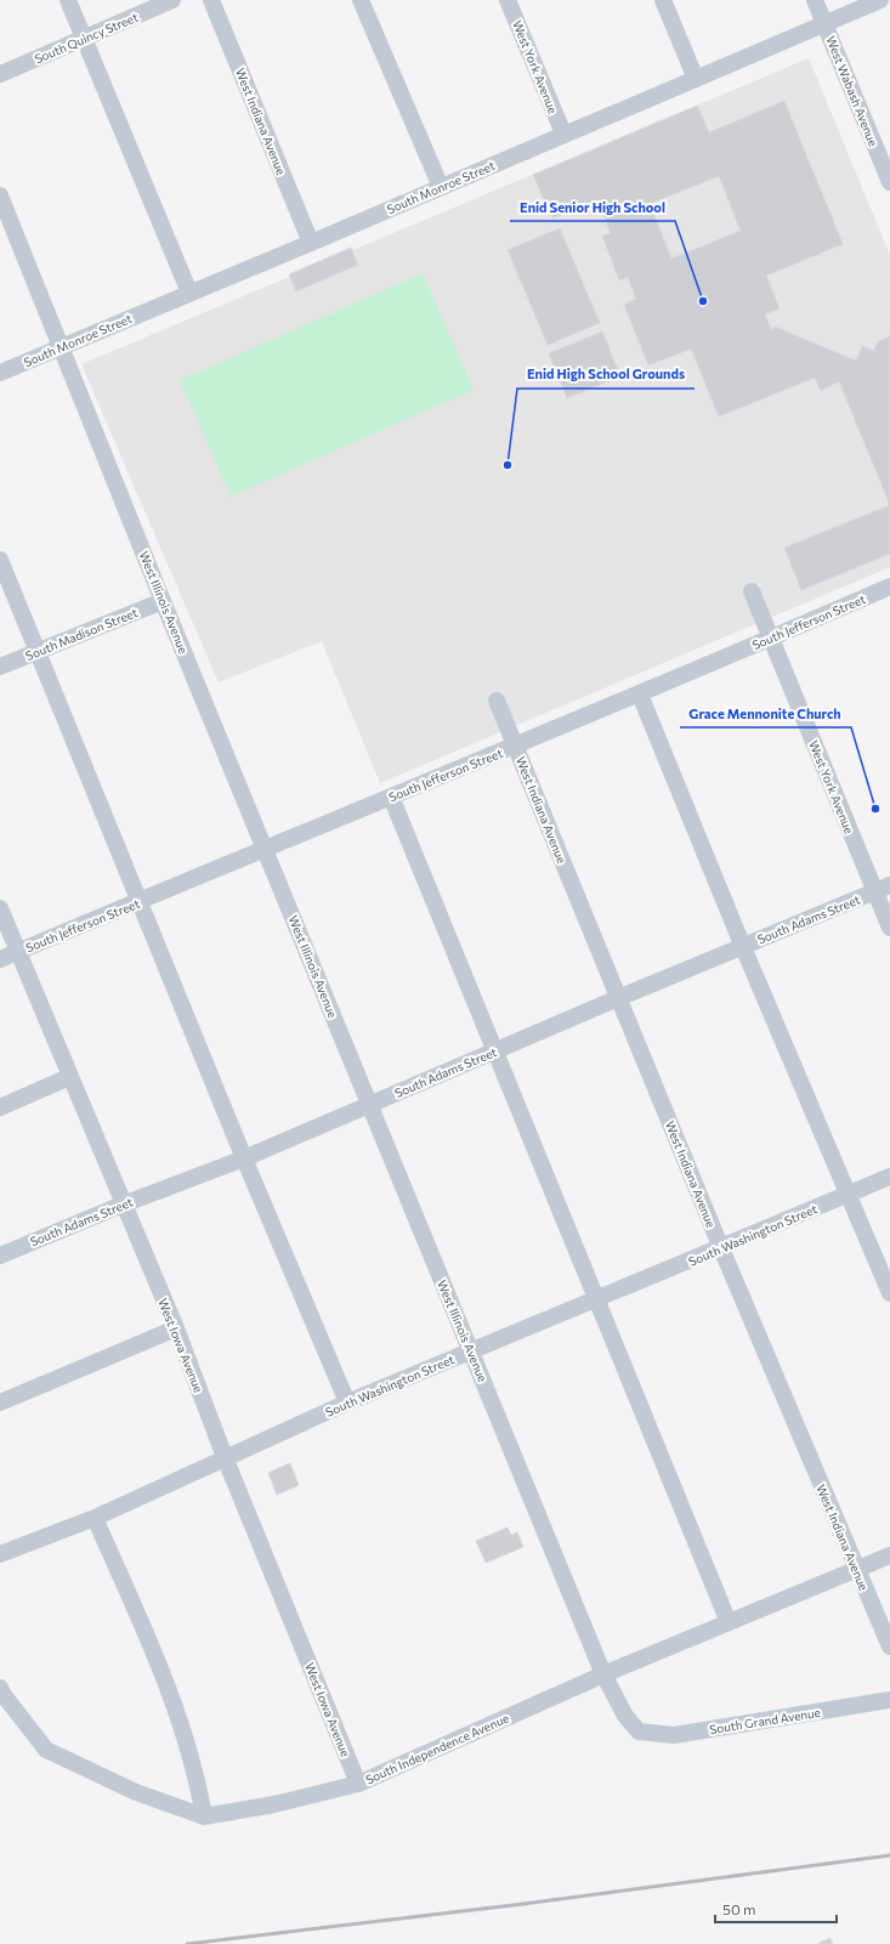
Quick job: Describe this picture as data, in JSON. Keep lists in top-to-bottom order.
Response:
{
  "streets": {
    "street": [
      "South Quincy Street",
      "West York Avenue",
      "West Wabash Avenue",
      "West Indiana Avenue",
      "South Monroe Street",
      "West Illinois Avenue",
      "South Jefferson Street",
      "South Madison Street",
      "South Adams Street",
      "South Washington Street",
      "West Iowa Avenue",
      "South Grand Avenue",
      "South Independence Avenue"
    ]
  },
  "crossings": [
    ["West York Avenue", "South Monroe Street"],
    ["West York Avenue", "South Jefferson Street"],
    ["West York Avenue", "South Adams Street"],
    ["West Wabash Avenue", "South Monroe Street"],
    ["West Indiana Avenue", "South Monroe Street"],
    ["West Indiana Avenue", "South Jefferson Street"],
    ["West Indiana Avenue", "South Adams Street"],
    ["West Indiana Avenue", "South Washington Street"],
    ["West Indiana Avenue", "South Independence Avenue"],
    ["South Monroe Street", "West Illinois Avenue"],
    ["West Illinois Avenue", "South Jefferson Street"],
    ["West Illinois Avenue", "South Madison Street"],
    ["West Illinois Avenue", "South Adams Street"],
    ["West Illinois Avenue", "South Washington Street"],
    ["West Illinois Avenue", "South Grand Avenue"],
    ["West Illinois Avenue", "South Independence Avenue"],
    ["South Jefferson Street", "West Iowa Avenue"],
    ["South Adams Street", "West Iowa Avenue"],
    ["South Washington Street", "West Iowa Avenue"],
    ["West Iowa Avenue", "South Independence Avenue"]
  ],
  "places": ["Enid Senior High School", "Enid High School Grounds", "Grace Mennonite Church"],
  "scale_bar": "50 m"
}
